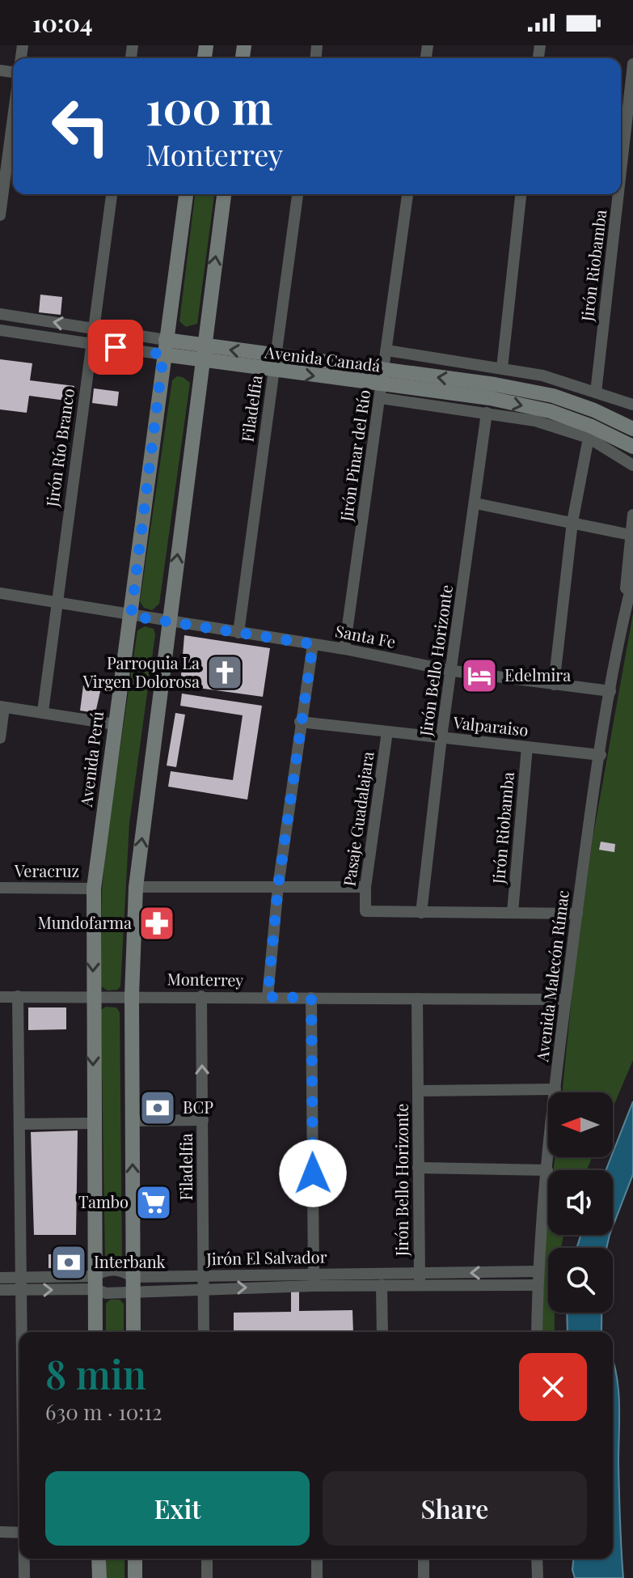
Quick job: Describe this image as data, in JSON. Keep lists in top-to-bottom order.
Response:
{
  "streets": {
    "main road": ["Avenida Canadá", "Avenida Perú"],
    "street": [
      "Jirón Riobamba",
      "Filadelfia",
      "Jirón Río Branco",
      "Jirón Pinar del Río",
      "Santa Fe",
      "Jirón Bello Horizonte",
      "Valparaiso",
      "Pasaje Guadalajara",
      "Veracruz",
      "Avenida Malecón Rímac",
      "Monterrey",
      "Jirón El Salvador"
    ]
  },
  "crossings": [
    ["Jirón Riobamba", "Avenida Canadá"],
    ["Jirón Riobamba", "Valparaiso"],
    ["Avenida Canadá", "Filadelfia"],
    ["Avenida Canadá", "Jirón Río Branco"],
    ["Avenida Canadá", "Jirón Pinar del Río"],
    ["Avenida Canadá", "Jirón Bello Horizonte"],
    ["Avenida Canadá", "Avenida Perú"],
    ["Filadelfia", "Santa Fe"],
    ["Filadelfia", "Monterrey"],
    ["Filadelfia", "Jirón El Salvador"],
    ["Jirón Río Branco", "Santa Fe"],
    ["Jirón Pinar del Río", "Santa Fe"],
    ["Santa Fe", "Jirón Bello Horizonte"],
    ["Santa Fe", "Avenida Perú"],
    ["Santa Fe", "Avenida Malecón Rímac"],
    ["Jirón Bello Horizonte", "Valparaiso"],
    ["Jirón Bello Horizonte", "Pasaje Guadalajara"],
    ["Jirón Bello Horizonte", "Monterrey"],
    ["Jirón Bello Horizonte", "Jirón El Salvador"],
    ["Valparaiso", "Pasaje Guadalajara"],
    ["Valparaiso", "Avenida Malecón Rímac"],
    ["Avenida Perú", "Veracruz"],
    ["Avenida Perú", "Monterrey"],
    ["Avenida Perú", "Jirón El Salvador"],
    ["Avenida Malecón Rímac", "Monterrey"],
    ["Avenida Malecón Rímac", "Jirón El Salvador"]
  ],
  "places": {
    "church": ["Parroquia La Virgen Dolorosa"],
    "hotel": ["Edelmira"],
    "pharmacy": ["Mundofarma"],
    "bank": ["BCP", "Interbank"],
    "supermarket": ["Tambo"]
  },
  "north": "left",
  "page": {
    "status": "10:04",
    "turn": ["100 m", "Monterrey"],
    "heading": ["8 min", "630 m · 10:12"],
    "buttons": ["Exit", "Share"]
  }
}
